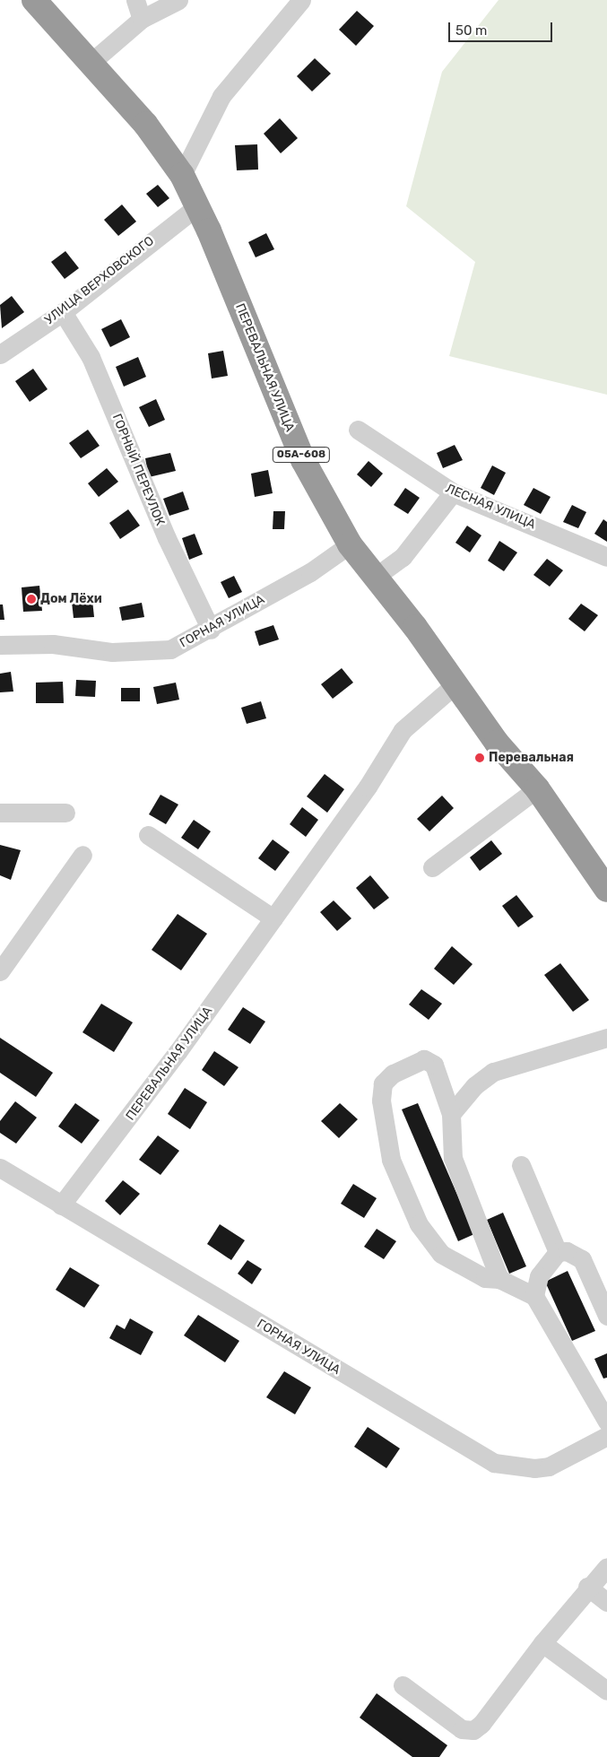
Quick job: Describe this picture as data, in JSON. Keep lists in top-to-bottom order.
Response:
{
  "streets": {
    "highway": ["ПЕРЕВАЛЬНАЯ УЛИЦА", "05А-608"],
    "street": [
      "УЛИЦА ВЕРХОВСКОГО",
      "ГОРНЫЙ ПЕРЕУЛОК",
      "ЛЕСНАЯ УЛИЦА",
      "ГОРНАЯ УЛИЦА"
    ]
  },
  "crossings": [
    ["УЛИЦА ВЕРХОВСКОГО", "ПЕРЕВАЛЬНАЯ УЛИЦА"],
    ["УЛИЦА ВЕРХОВСКОГО", "ГОРНЫЙ ПЕРЕУЛОК"],
    ["ПЕРЕВАЛЬНАЯ УЛИЦА", "ГОРНАЯ УЛИЦА"],
    ["ГОРНЫЙ ПЕРЕУЛОК", "ГОРНАЯ УЛИЦА"]
  ],
  "places": ["Дом Лёхи", "Перевальная"],
  "scale_bar": "50 m"
}
